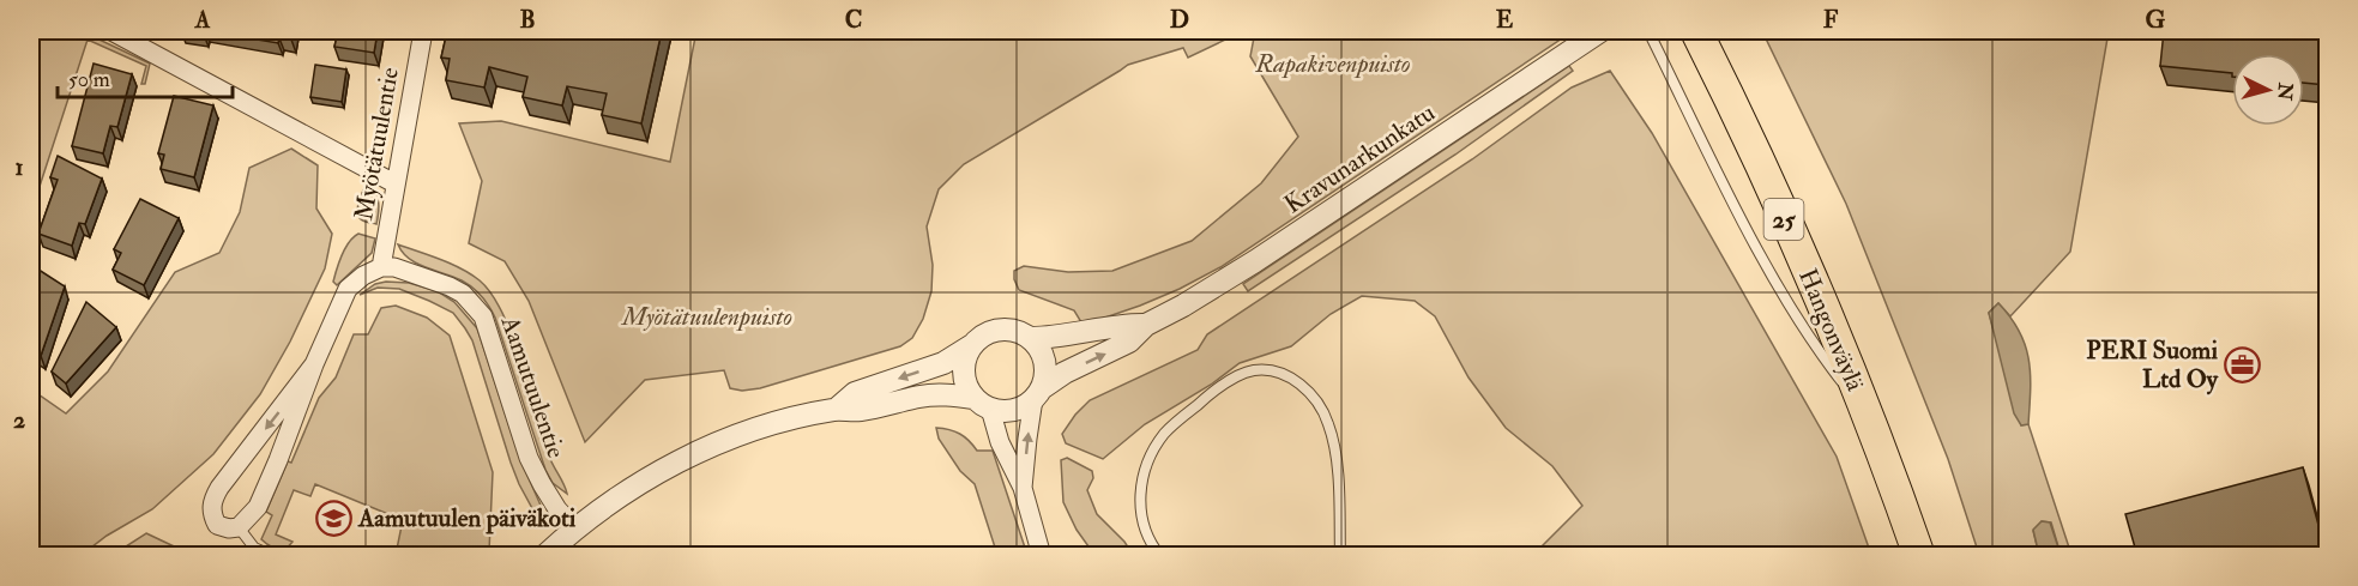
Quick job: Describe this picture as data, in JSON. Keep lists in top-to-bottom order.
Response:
{
  "streets": {
    "highway": ["25", "Hangonväylä"],
    "street": ["Myötätuulentie", "Kravunarkunkatu", "Aamutuulentie"]
  },
  "crossings": [
    ["Myötätuulentie", "Aamutuulentie"]
  ],
  "parks": ["Rapakivenpuisto", "Myötätuulenpuisto"],
  "places": {
    "office": ["PERI Suomi Ltd Oy"],
    "school or university": ["Aamutuulen päiväkoti"]
  },
  "scale_bar": "50 m",
  "north": "right",
  "grid": {
    "columns": [
      "A",
      "B",
      "C",
      "D",
      "E",
      "F",
      "G"
    ],
    "rows": ["1", "2"]
  }
}
